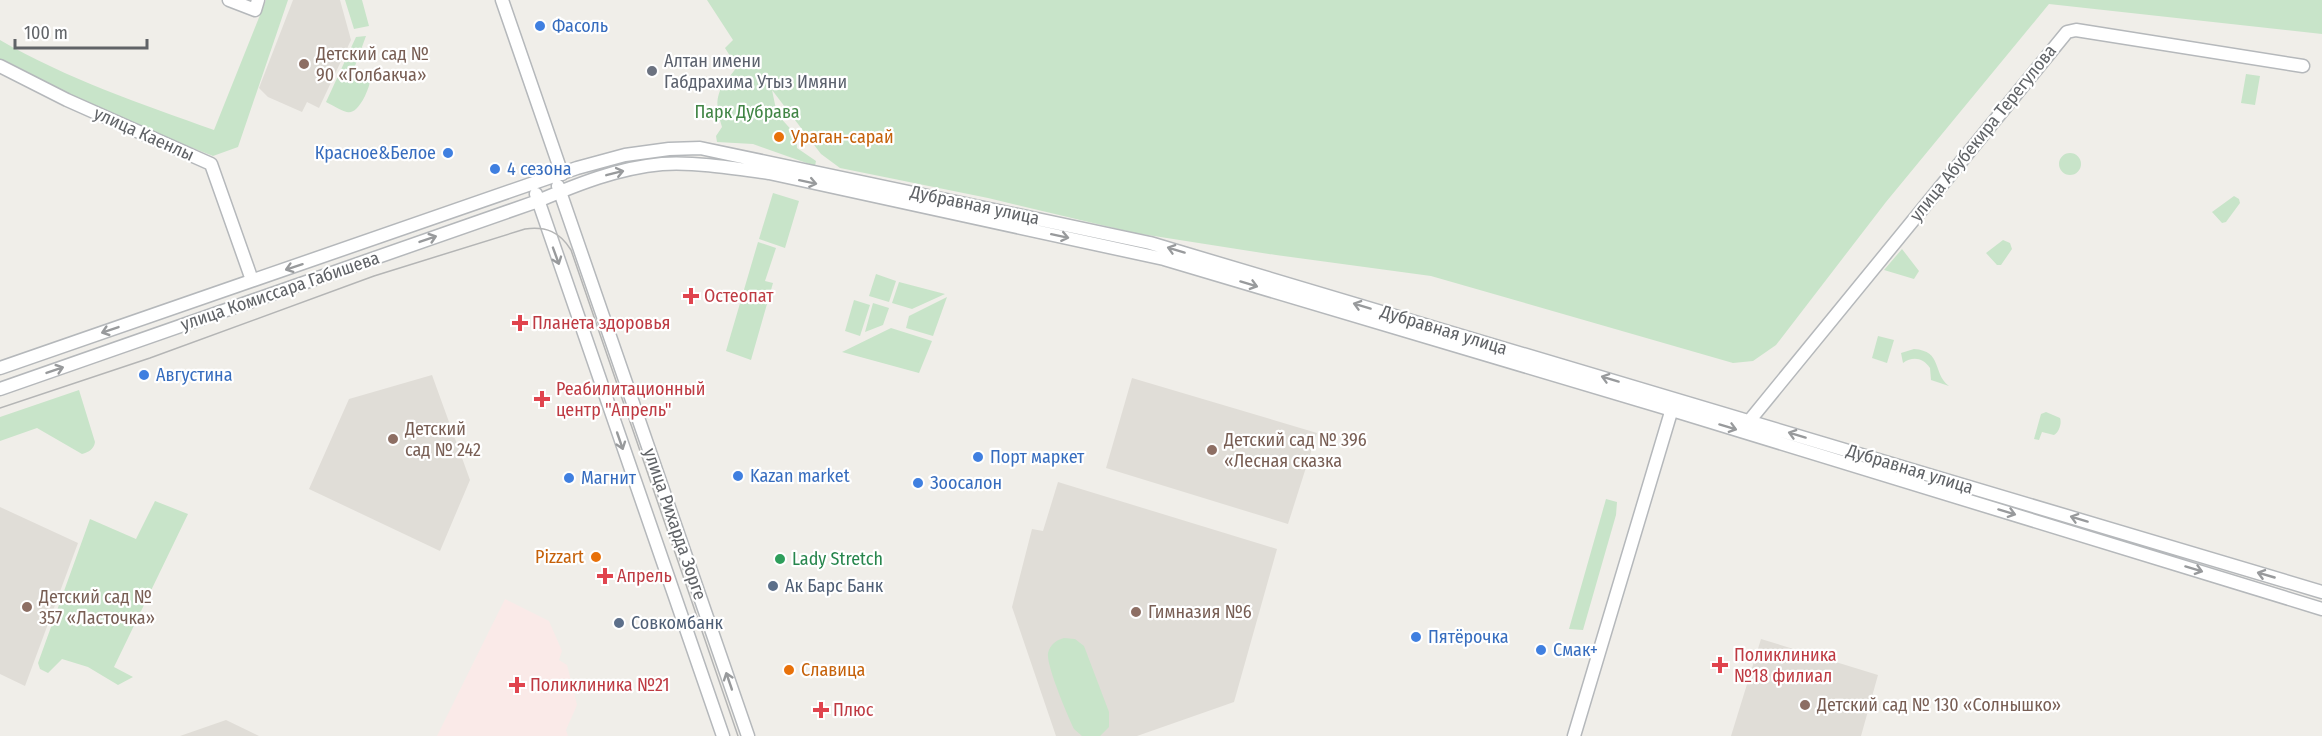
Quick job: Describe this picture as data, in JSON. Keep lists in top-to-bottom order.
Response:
{
  "streets": {
    "street": [
      "улица Абубекира Терегулова",
      "улица Каенлы",
      "Дубравная улица",
      "улица Комиссара Габишева",
      "улица Рихарда Зорге"
    ]
  },
  "crossings": [
    ["улица Абубекира Терегулова", "Дубравная улица"],
    ["улица Каенлы", "улица Комиссара Габишева"],
    ["Дубравная улица", "улица Комиссара Габишева"],
    ["Дубравная улица", "улица Рихарда Зорге"],
    ["улица Комиссара Габишева", "улица Рихарда Зорге"]
  ],
  "parks": ["Парк Дубрава"],
  "places": {
    "other": [
      "Фасоль",
      "Детский сад № 90 «Голбакча»",
      "Алтан имени Габдрахима Утыз Имяни",
      "Ураган-сарай",
      "Красное&Белое",
      "4 сезона",
      "Августина",
      "Детский сад № 242",
      "Детский сад № 396 «Лесная сказка",
      "Порт маркет",
      "Kazan market",
      "Магнит",
      "Зоосалон",
      "Pizzart",
      "Lady Stretch",
      "Ак Барс Банк",
      "Детский сад № 357 «Ласточка»",
      "Гимназия №6",
      "Совкомбанк",
      "Пятёрочка",
      "Смак+",
      "Славица",
      "Детский сад № 130 «Солнышко»"
    ],
    "health": [
      "Остеопат",
      "Планета здоровья",
      "Реабилитационный центр \"Апрель\"",
      "Апрель",
      "Поликлиника №18 филиал",
      "Поликлиника №21",
      "Плюс"
    ]
  },
  "scale_bar": "100 m"
}
